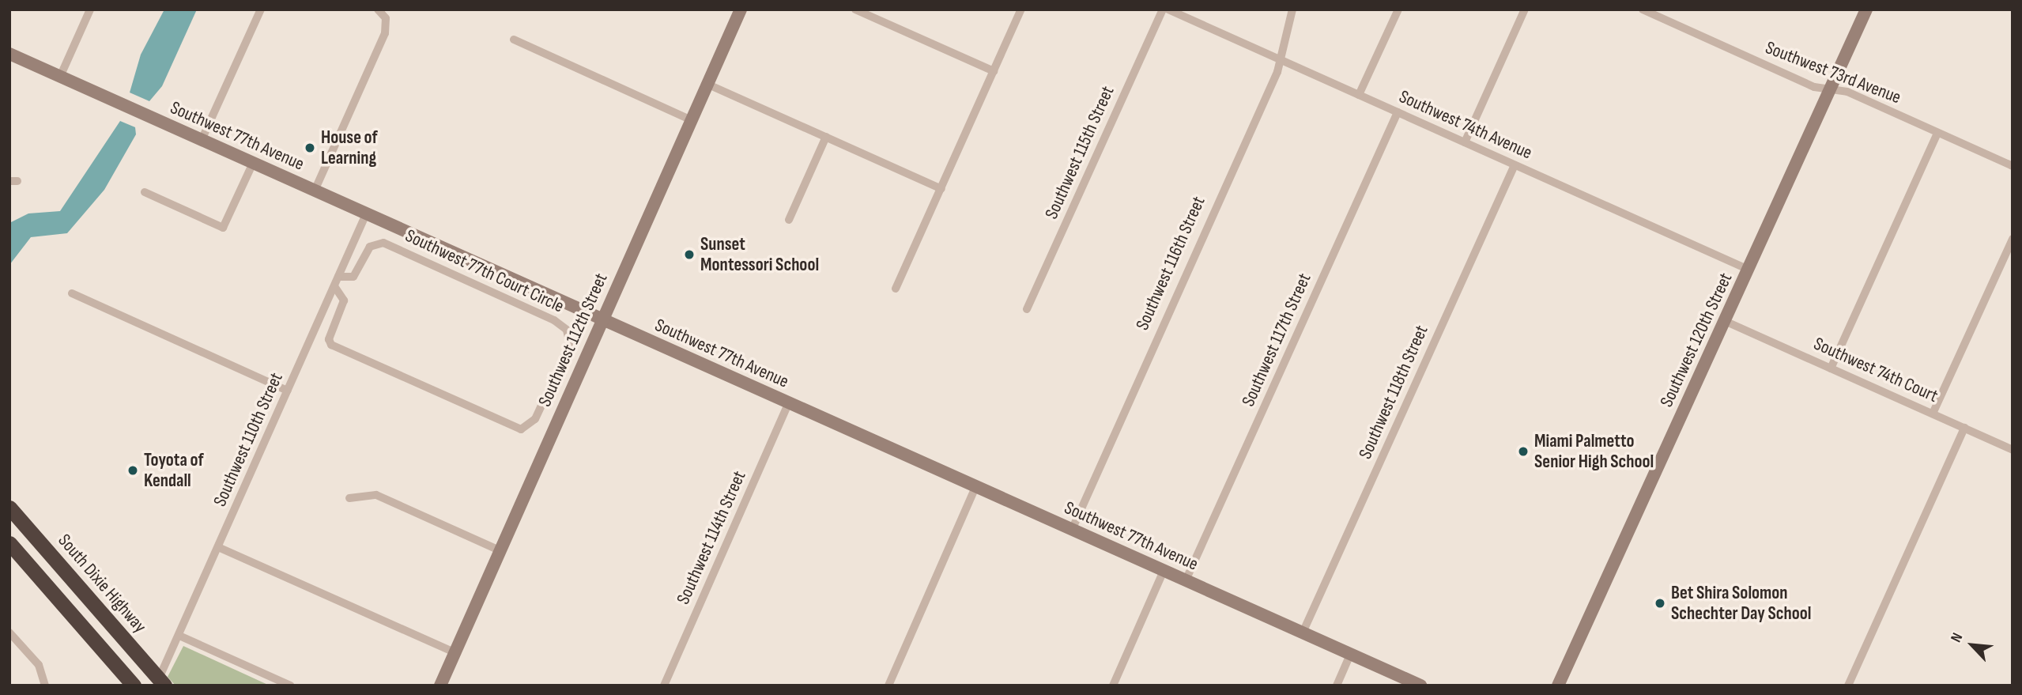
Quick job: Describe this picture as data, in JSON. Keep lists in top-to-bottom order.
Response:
{
  "streets": {
    "highway": ["South Dixie Highway"],
    "street": [
      "Southwest 73rd Avenue",
      "Southwest 74th Avenue",
      "Southwest 77th Avenue",
      "Southwest 115th Street",
      "Southwest 116th Street",
      "Southwest 77th Court Circle",
      "Southwest 112th Street",
      "Southwest 117th Street",
      "Southwest 120th Street",
      "Southwest 74th Court",
      "Southwest 118th Street",
      "Southwest 110th Street",
      "Southwest 114th Street"
    ]
  },
  "crossings": [
    ["Southwest 73rd Avenue", "Southwest 120th Street"],
    ["Southwest 74th Avenue", "Southwest 116th Street"],
    ["Southwest 74th Avenue", "Southwest 117th Street"],
    ["Southwest 74th Avenue", "Southwest 120th Street"],
    ["Southwest 74th Avenue", "Southwest 118th Street"],
    ["Southwest 77th Avenue", "Southwest 116th Street"],
    ["Southwest 77th Avenue", "Southwest 112th Street"],
    ["Southwest 77th Avenue", "Southwest 117th Street"],
    ["Southwest 77th Avenue", "Southwest 118th Street"],
    ["Southwest 77th Avenue", "Southwest 110th Street"],
    ["Southwest 77th Avenue", "Southwest 114th Street"],
    ["Southwest 77th Court Circle", "Southwest 110th Street"],
    ["Southwest 120th Street", "Southwest 74th Court"],
    ["Southwest 110th Street", "South Dixie Highway"]
  ],
  "places": [
    "House of Learning",
    "Sunset Montessori School",
    "Miami Palmetto Senior High School",
    "Toyota of Kendall",
    "Bet Shira Solomon Schechter Day School"
  ],
  "north": "top left"
}
